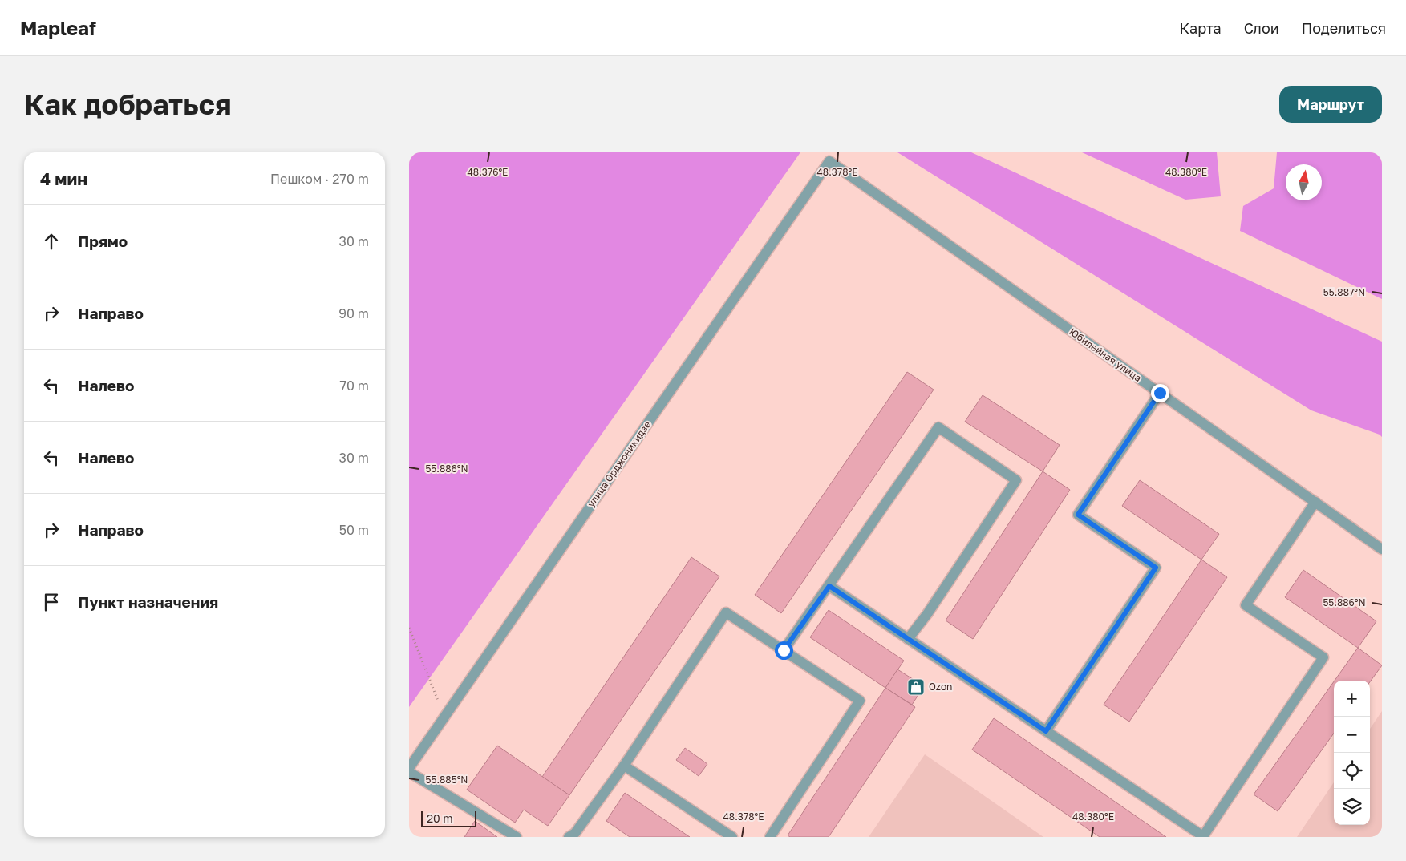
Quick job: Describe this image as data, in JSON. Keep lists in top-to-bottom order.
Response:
{
  "streets": {
    "street": ["Юбилейная улица", "улица Орджоникидзе"]
  },
  "crossings": [
    ["Юбилейная улица", "улица Орджоникидзе"]
  ],
  "places": {
    "shop": ["Ozon"]
  },
  "scale_bar": "20 m",
  "north": "top",
  "page": {
    "header": "Mapleaf",
    "nav": ["Карта", "Слои", "Поделиться"],
    "buttons": "Маршрут",
    "title": "Как добраться",
    "heading": ["4 мин", "Пешком · 270 m"],
    "list": [
      ["Прямо", "30 m"],
      ["Направо", "90 m"],
      ["Налево", "70 m"],
      ["Налево", "30 m"],
      ["Направо", "50 m"],
      "Пункт назначения"
    ],
    "map_buttons": ["+", "−"],
    "scale": "20 m"
  },
  "coordinates": [
    "48.376°E",
    "48.378°E",
    "48.380°E",
    "55.887°N",
    "55.886°N",
    "55.885°N"
  ]
}
